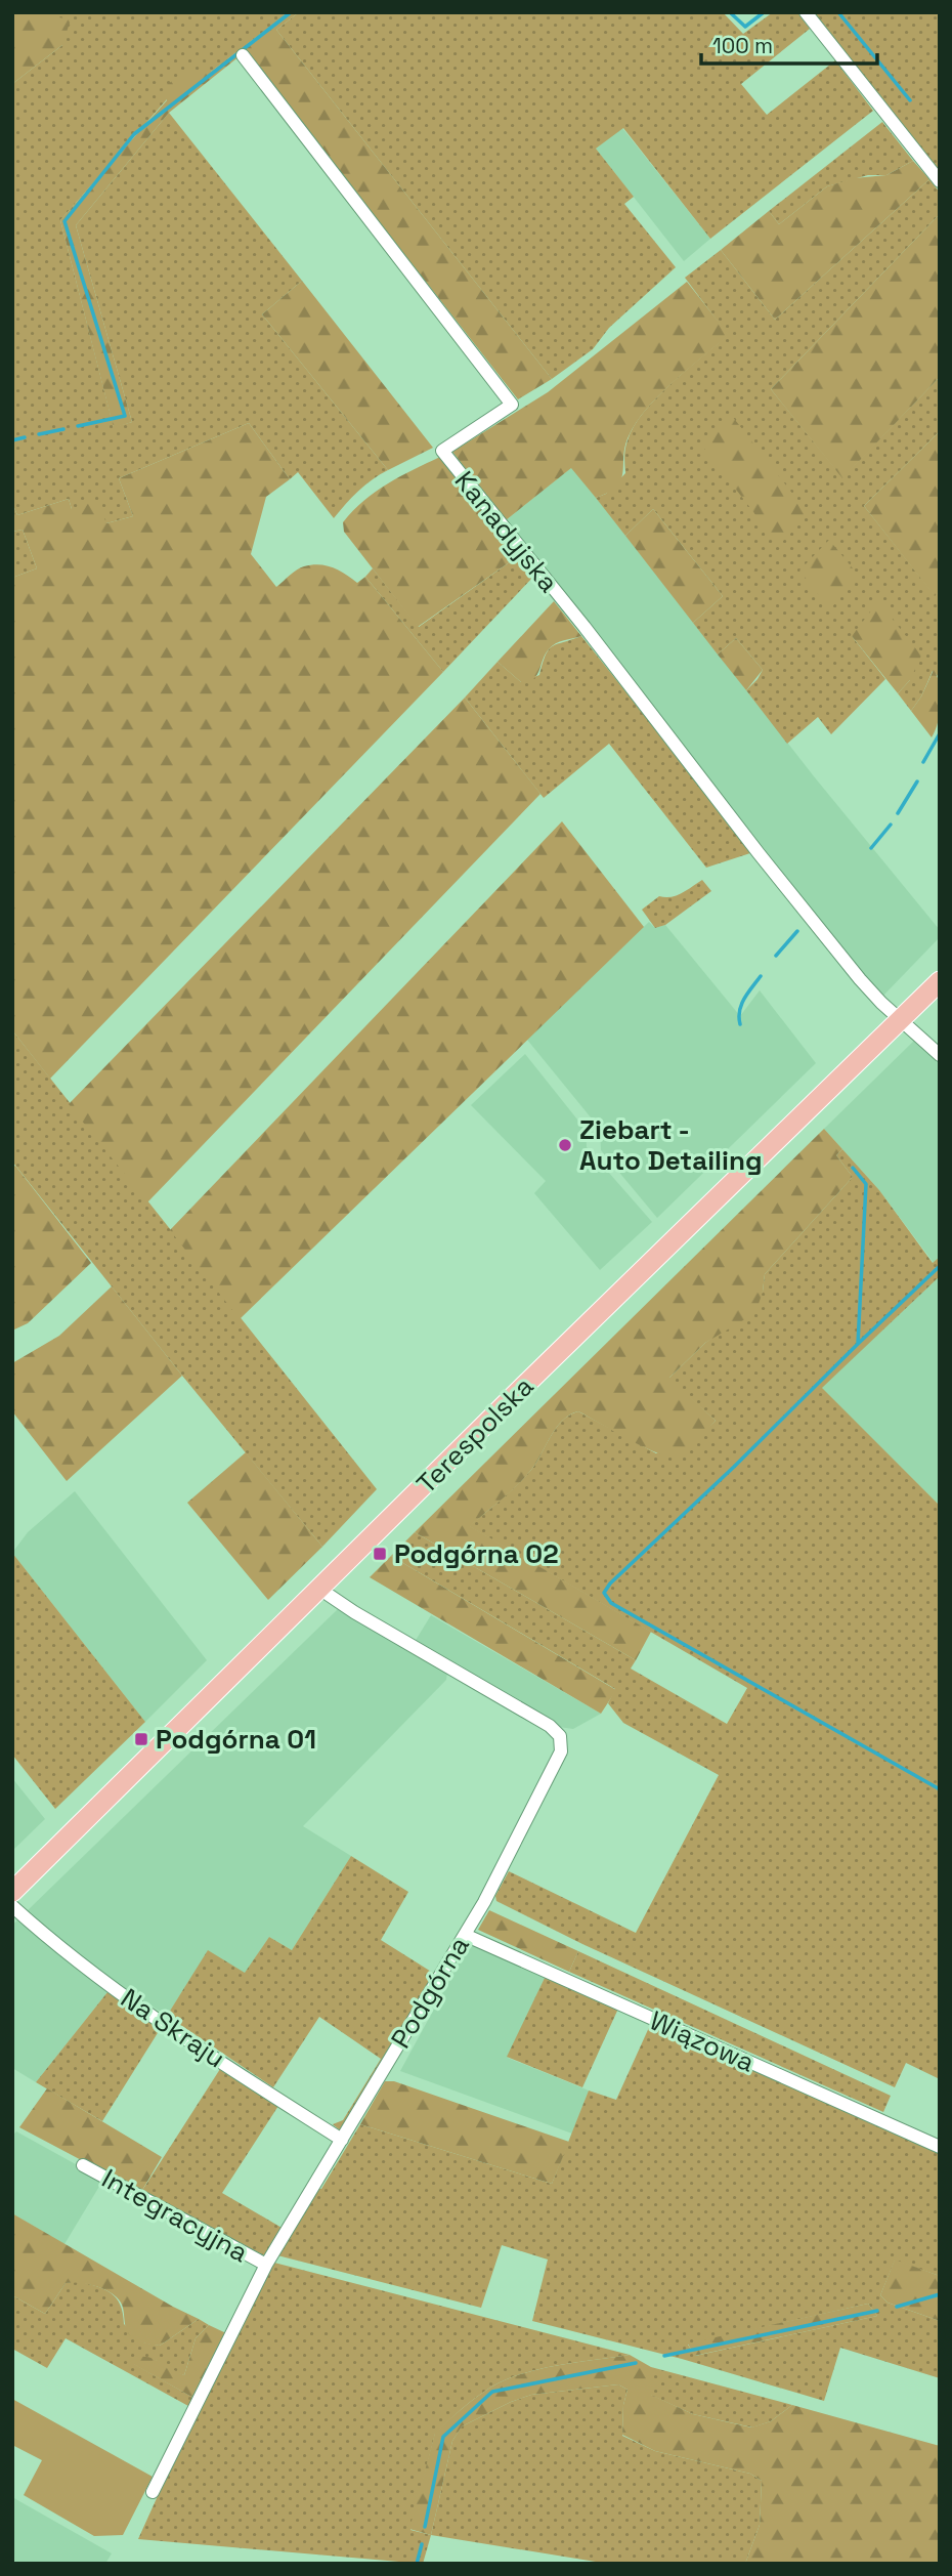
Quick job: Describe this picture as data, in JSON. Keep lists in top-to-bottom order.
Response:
{
  "streets": {
    "main road": ["Terespolska"],
    "street": [
      "Kanadyjska",
      "Podgórna",
      "Na Skraju",
      "Wiązowa",
      "Integracyjna"
    ]
  },
  "crossings": [
    ["Kanadyjska", "Terespolska"],
    ["Terespolska", "Podgórna"],
    ["Podgórna", "Na Skraju"],
    ["Podgórna", "Wiązowa"],
    ["Podgórna", "Integracyjna"]
  ],
  "places": {
    "other": ["Ziebart - Auto Detailing"],
    "transit": ["Podgórna 02", "Podgórna 01"]
  },
  "scale_bar": "100 m"
}
